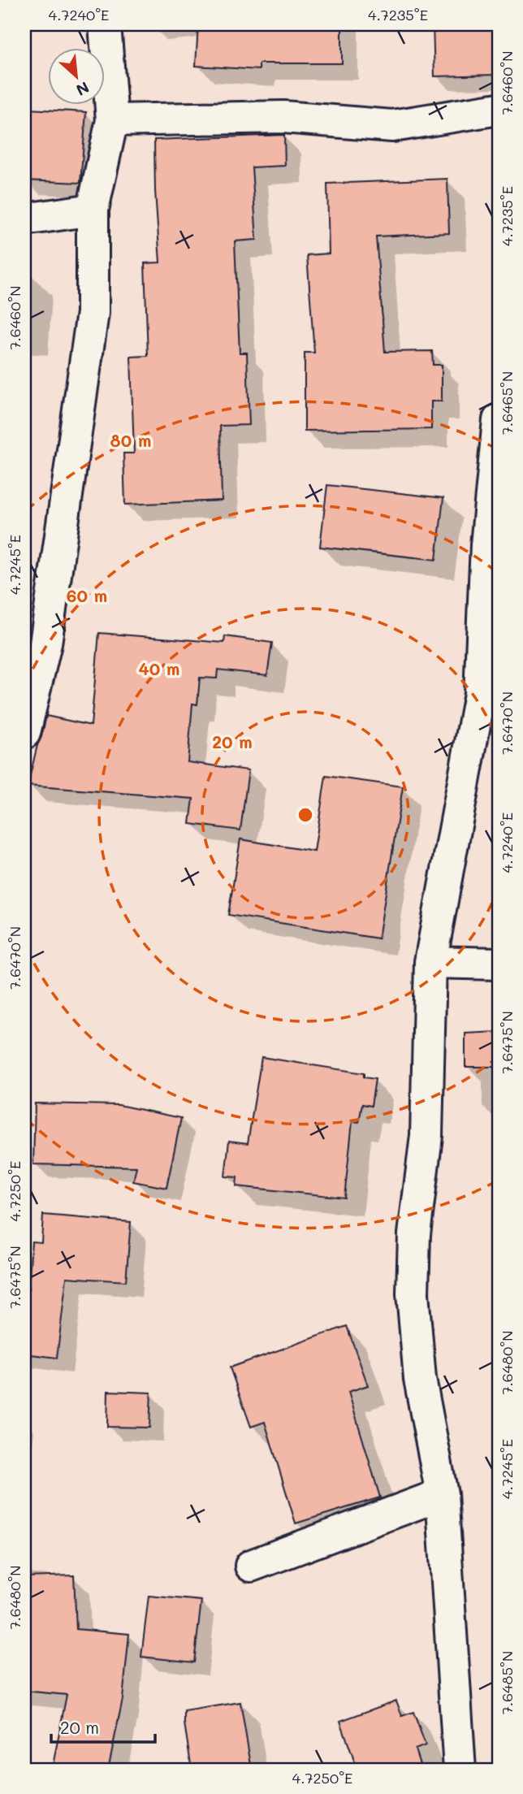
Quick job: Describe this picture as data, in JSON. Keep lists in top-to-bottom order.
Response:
{
  "scale_bar": "20 m",
  "north": "bottom right",
  "coordinates": [
    "4.7240°E",
    "4.7235°E",
    "7.6460°N",
    "7.6465°N",
    "4.7245°E",
    "7.6470°N",
    "7.6475°N",
    "4.7250°E",
    "7.6480°N",
    "7.6485°N"
  ],
  "rings": [
    "80 m",
    "60 m",
    "40 m",
    "20 m"
  ]
}
